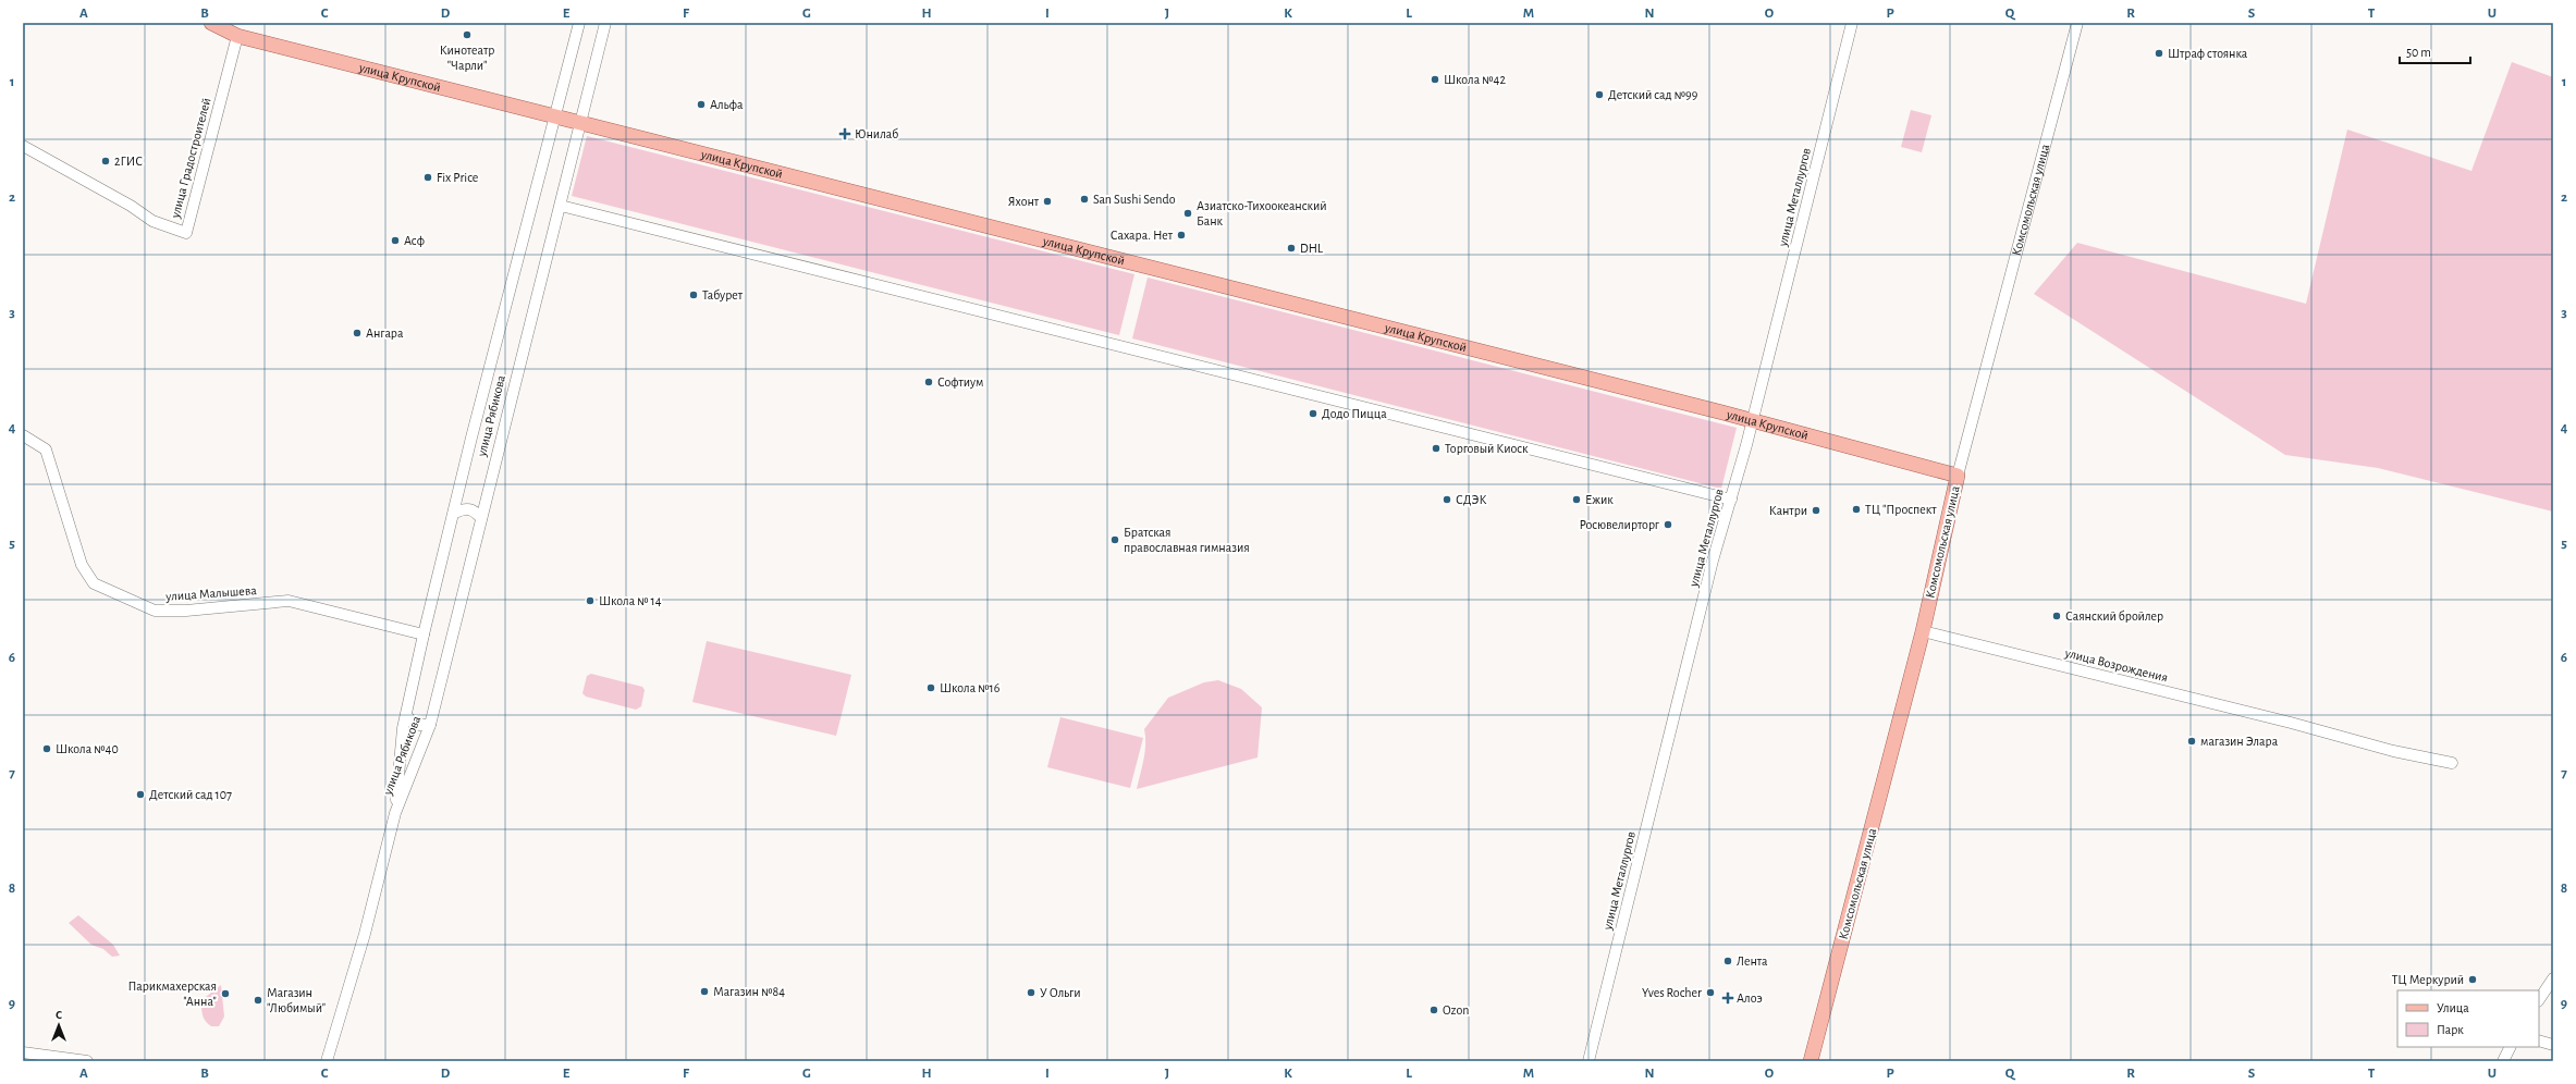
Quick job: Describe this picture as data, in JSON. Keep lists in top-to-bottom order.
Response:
{
  "streets": {
    "main road": ["улица Крупской", "Комсомольская улица"],
    "street": [
      "улица Градостроителей",
      "улица Металлургов",
      "улица Рябикова",
      "улица Малышева",
      "улица Возрождения"
    ]
  },
  "crossings": [
    ["улица Крупской", "улица Градостроителей"],
    ["улица Крупской", "улица Металлургов"],
    ["улица Крупской", "Комсомольская улица"],
    ["улица Крупской", "улица Рябикова"],
    ["Комсомольская улица", "улица Возрождения"],
    ["улица Рябикова", "улица Малышева"]
  ],
  "places": {
    "other": [
      "Кинотеатр \"Чарли\"",
      "Штраф стоянка",
      "Школа №42",
      "Детский сад №99",
      "Альфа",
      "2ГИС",
      "Fix Price",
      "San Sushi Sendo",
      "Яхонт",
      "Азиатско-Тихоокеанский Банк",
      "Сахара. Нет",
      "Асф",
      "DHL",
      "Табурет",
      "Ангара",
      "Софтиум",
      "Додо Пицца",
      "Торговый Киоск",
      "СДЭК",
      "Ежик",
      "ТЦ \"Проспект",
      "Кантри",
      "Росювелирторг",
      "Братская православная гимназия",
      "Школа № 14",
      "Саянский бройлер",
      "Школа №16",
      "магазин Элара",
      "Школа №40",
      "Детский сад 107",
      "Лента",
      "ТЦ Меркурий",
      "Магазин №84",
      "У Ольги",
      "Yves Rocher",
      "Парикмахерская \"Анна\"",
      "Магазин \"Любимый\"",
      "Ozon"
    ],
    "health": ["Юнилаб", "Алоэ"]
  },
  "legend": ["Улица", "Парк"],
  "scale_bar": "50 m",
  "north": "top",
  "grid": {
    "columns": [
      "A",
      "B",
      "C",
      "D",
      "E",
      "F",
      "G",
      "H",
      "I",
      "J",
      "K",
      "L",
      "M",
      "N",
      "O",
      "P",
      "Q",
      "R",
      "S",
      "T",
      "U"
    ],
    "rows": [
      "1",
      "2",
      "3",
      "4",
      "5",
      "6",
      "7",
      "8",
      "9"
    ]
  }
}
